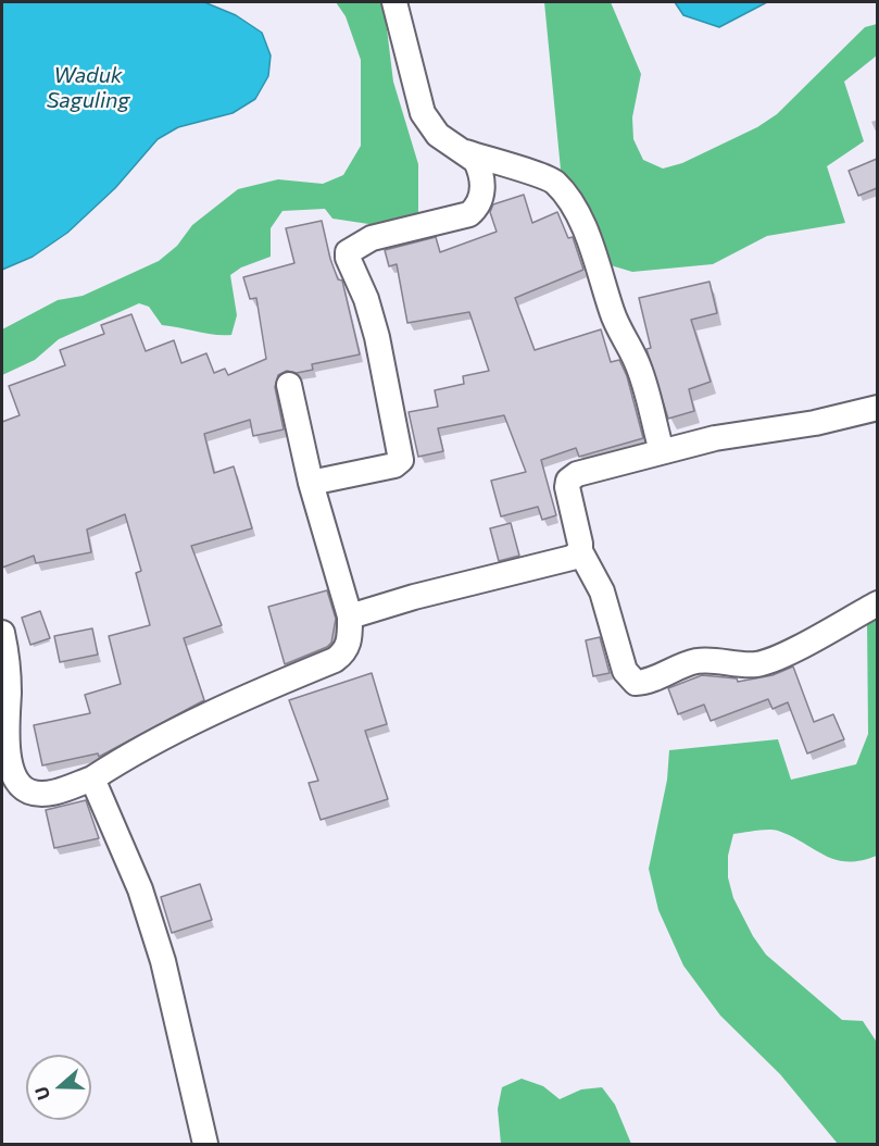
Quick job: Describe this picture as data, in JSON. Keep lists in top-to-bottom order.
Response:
{
  "water": ["Waduk Saguling"],
  "north": "left"
}
